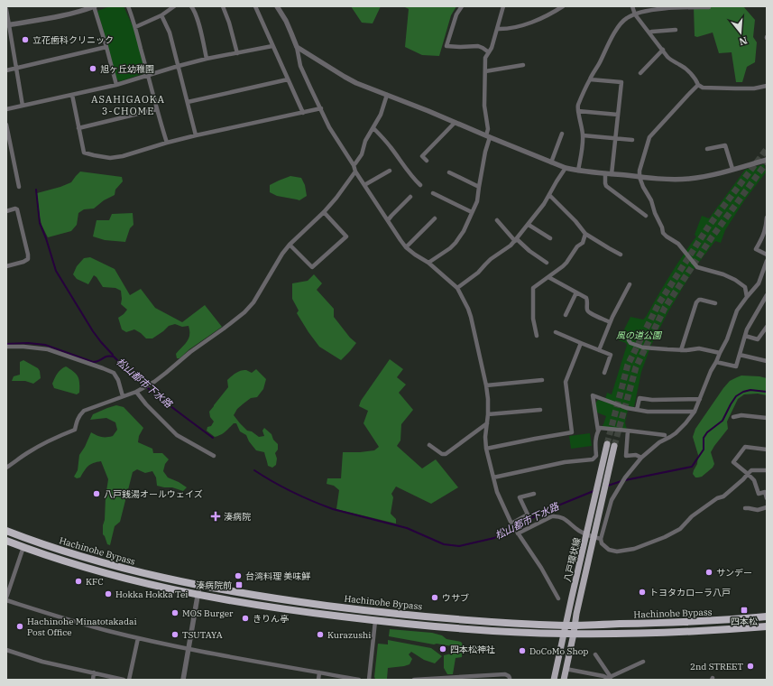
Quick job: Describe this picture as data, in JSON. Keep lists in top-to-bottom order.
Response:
{
  "streets": {
    "highway": ["Hachinohe Bypass"],
    "main road": ["八戸環状線"]
  },
  "crossings": [
    ["Hachinohe Bypass", "八戸環状線"]
  ],
  "districts": ["ASAHIGAOKA 3-CHOME"],
  "water": ["松山都市下水路"],
  "parks": ["風の道公園"],
  "places": {
    "other": [
      "立花歯科クリニック",
      "旭ヶ丘幼稚園",
      "八戸銭湯オールウェイズ",
      "サンデー",
      "台湾料理 美味鮮",
      "KFC",
      "トヨタカローラ八戸",
      "Hokka Hokka Tei",
      "ウサブ",
      "MOS Burger",
      "きりん亭",
      "Hachinohe Minatotakadai Post Office",
      "TSUTAYA",
      "Kurazushi",
      "四本松神社",
      "DoCoMo Shop",
      "2nd STREET"
    ],
    "health": ["湊病院"],
    "transit": ["湊病院前", "四本松"]
  },
  "north": "bottom"
}
